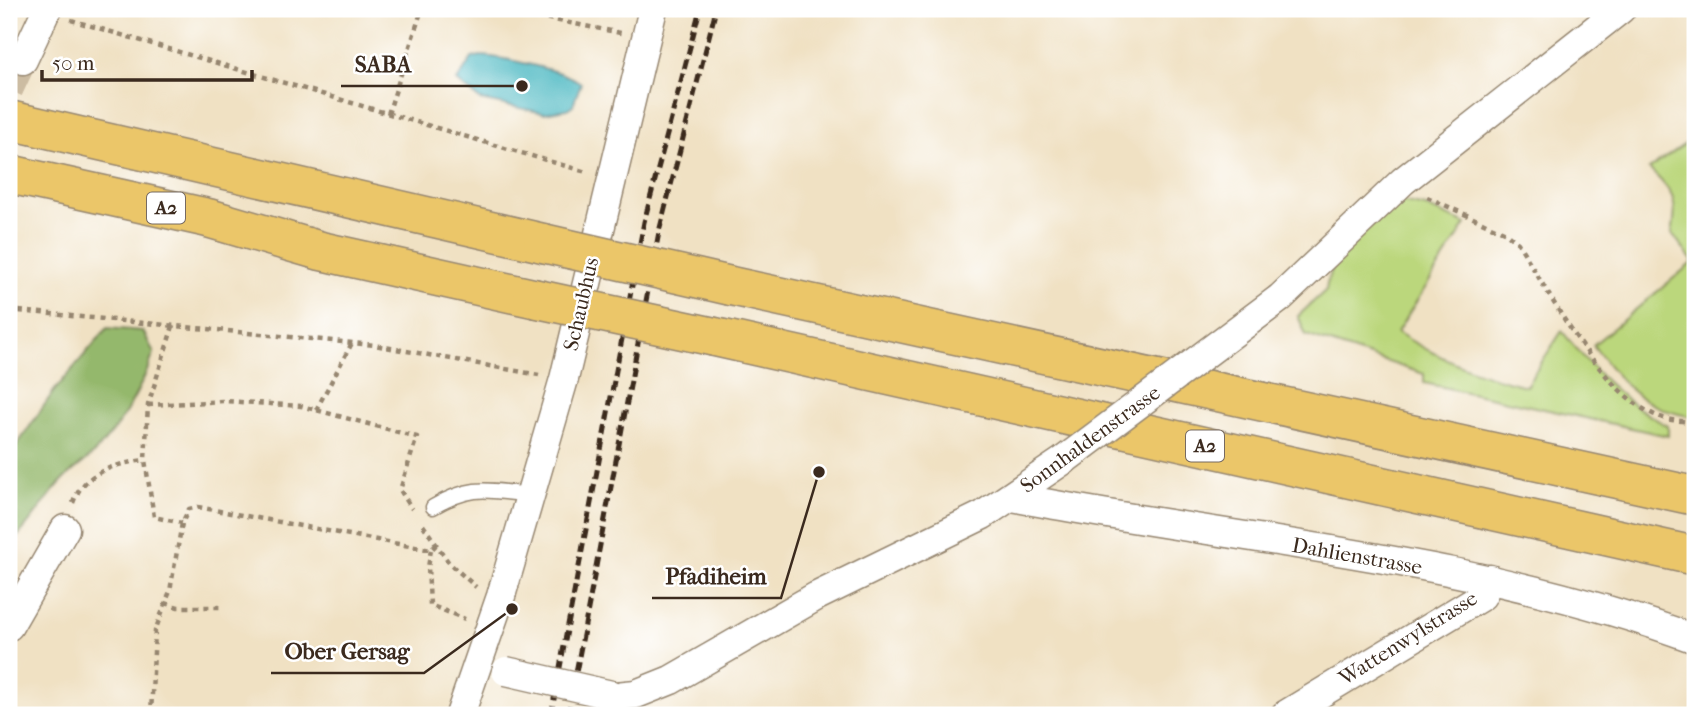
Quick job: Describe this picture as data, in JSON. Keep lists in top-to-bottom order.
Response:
{
  "streets": {
    "highway": ["A2"],
    "street": [
      "Schaubhus",
      "Sonnhaldenstrasse",
      "Dahlienstrasse",
      "Wattenwylstrasse"
    ]
  },
  "crossings": [
    ["Schaubhus", "Sonnhaldenstrasse"],
    ["Sonnhaldenstrasse", "Dahlienstrasse"],
    ["Dahlienstrasse", "Wattenwylstrasse"]
  ],
  "places": ["SABA", "Pfadiheim", "Ober Gersag"],
  "scale_bar": "50 m"
}
